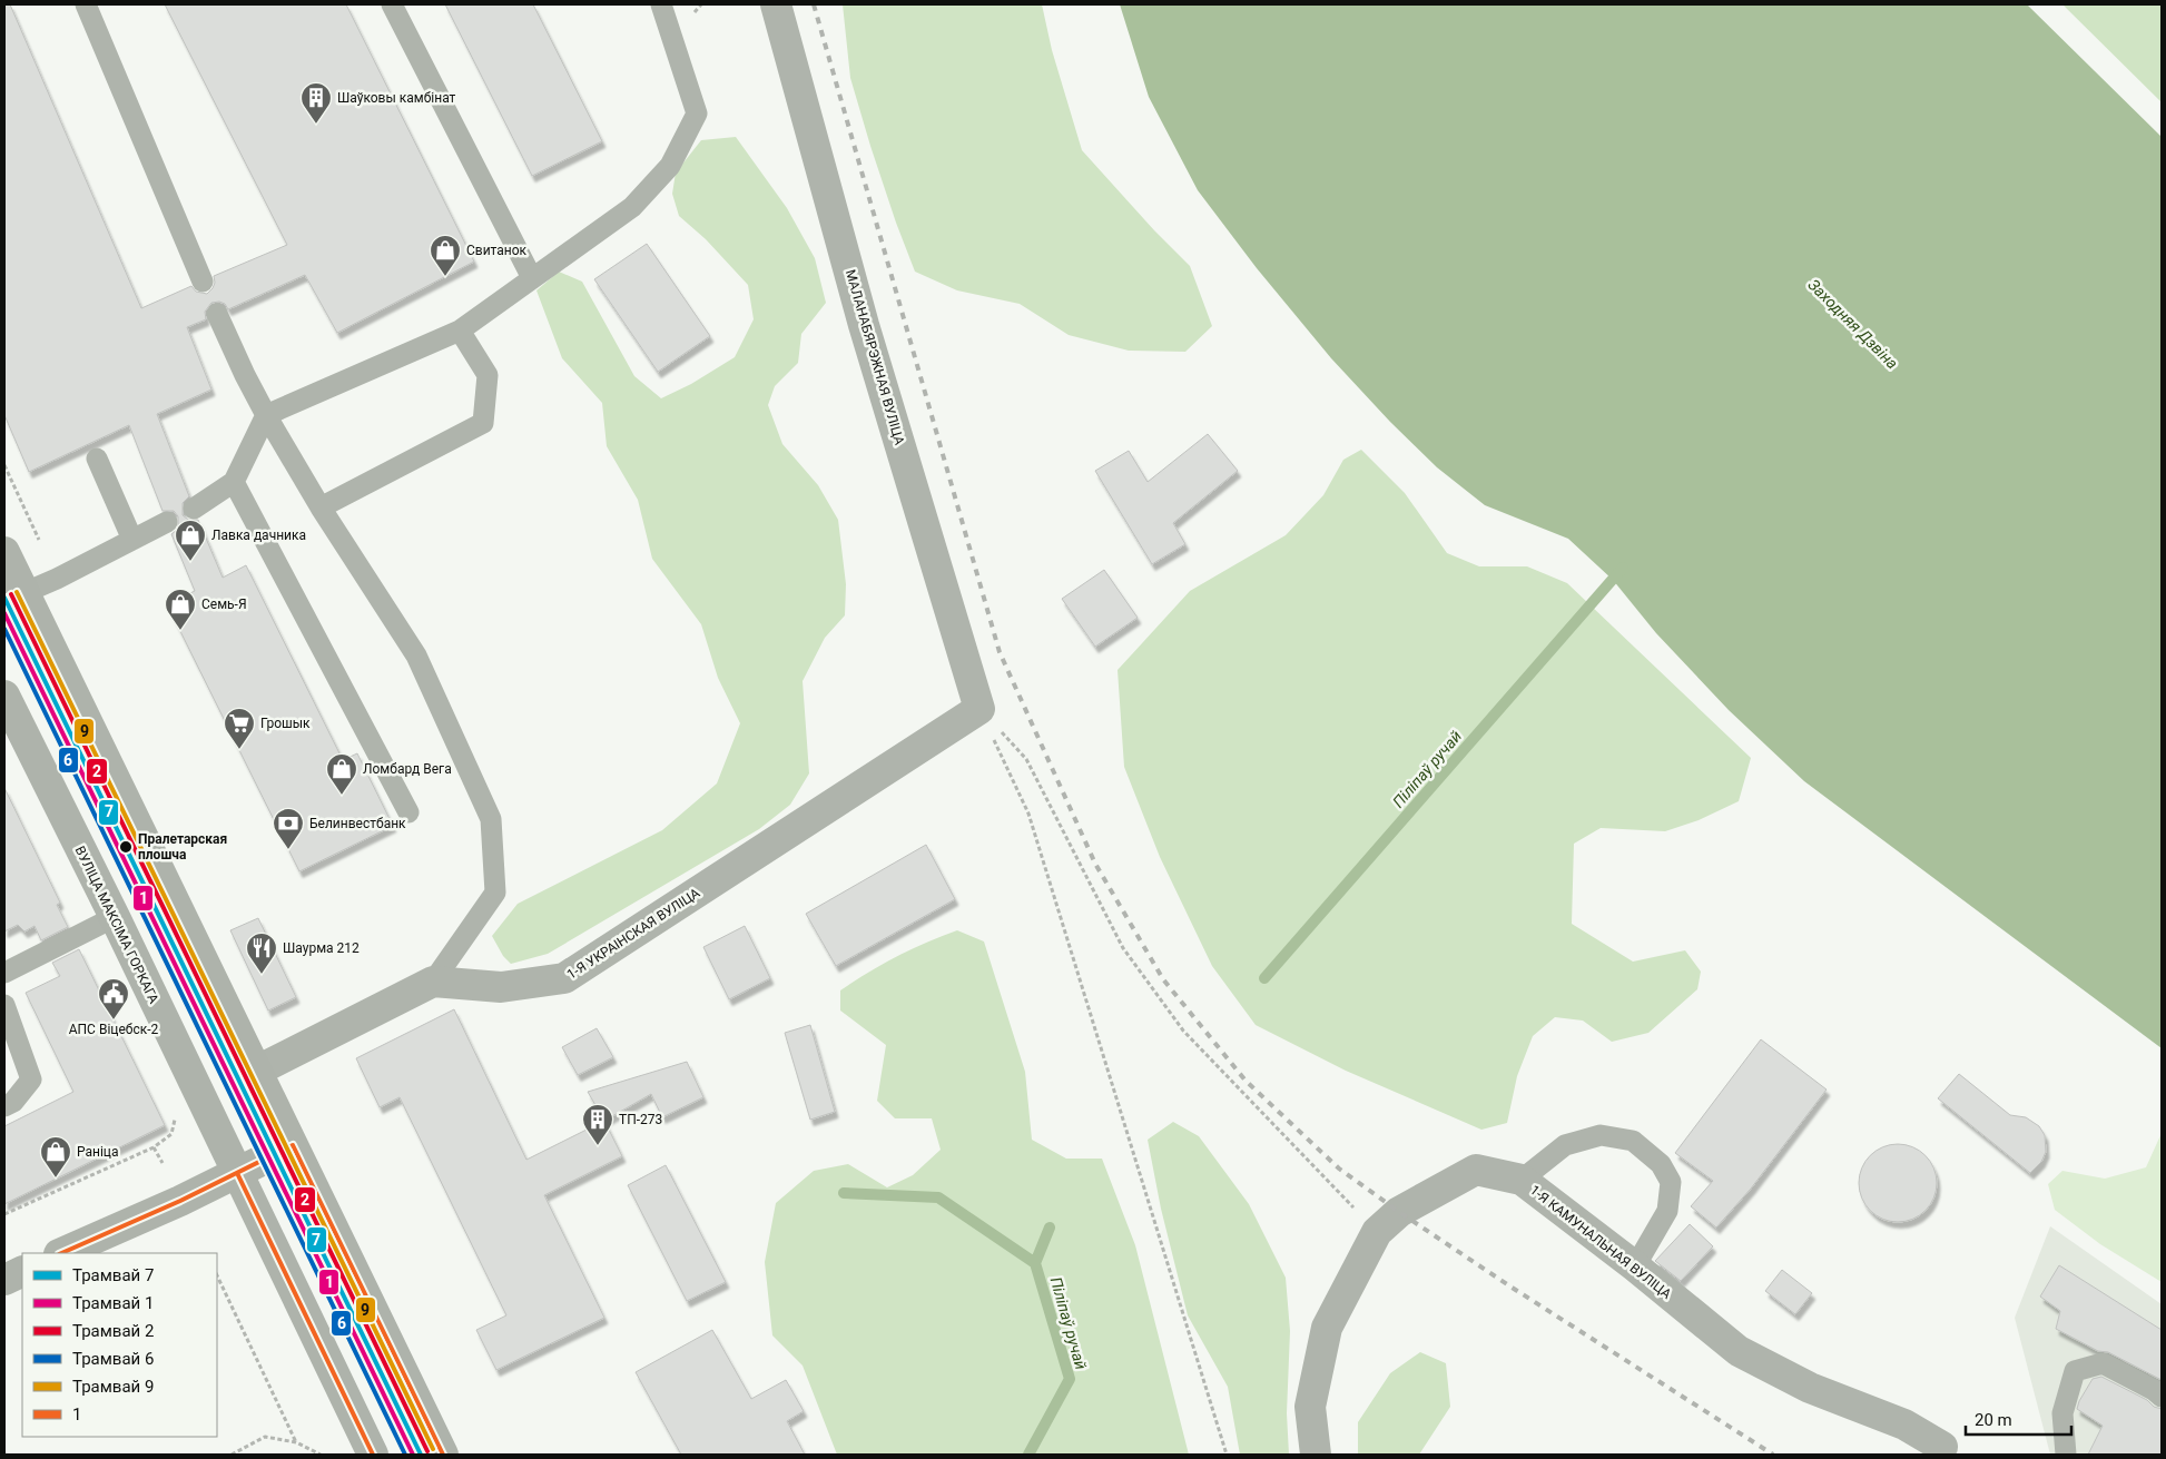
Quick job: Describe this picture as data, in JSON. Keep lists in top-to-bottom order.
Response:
{
  "streets": {
    "main road": ["ВУЛІЦА МАКСІМА ГОРКАГА"],
    "street": ["МАЛАНАБЯРЭЖНАЯ ВУЛІЦА", "1-Я УКРАІНСКАЯ ВУЛІЦА", "1-Я КАМУНАЛЬНАЯ ВУЛІЦА"]
  },
  "crossings": [
    ["МАЛАНАБЯРЭЖНАЯ ВУЛІЦА", "1-Я УКРАІНСКАЯ ВУЛІЦА"]
  ],
  "water": ["Заходняя Дзвіна", "Піліпаў ручай"],
  "places": {
    "building": ["Шаўковы камбінат", "ТП-273"],
    "shop": [
      "Свитанок",
      "Лавка дачника",
      "Семь-Я",
      "Ломбард Вега",
      "Раніца"
    ],
    "supermarket": ["Грошык"],
    "other": ["Пралетарская плошча"],
    "bank": ["Белинвестбанк"],
    "restaurant": ["Шаурма 212"],
    "public building": ["АПС Віцебск-2"]
  },
  "lines": [
    "tram line 9",
    "tram line 2",
    "tram line 7",
    "tram line 1",
    "tram line 6",
    "transit line 1"
  ],
  "legend": [
    "Трамвай 7",
    "Трамвай 1",
    "Трамвай 2",
    "Трамвай 6",
    "Трамвай 9",
    "1"
  ],
  "scale_bar": "20 m"
}
